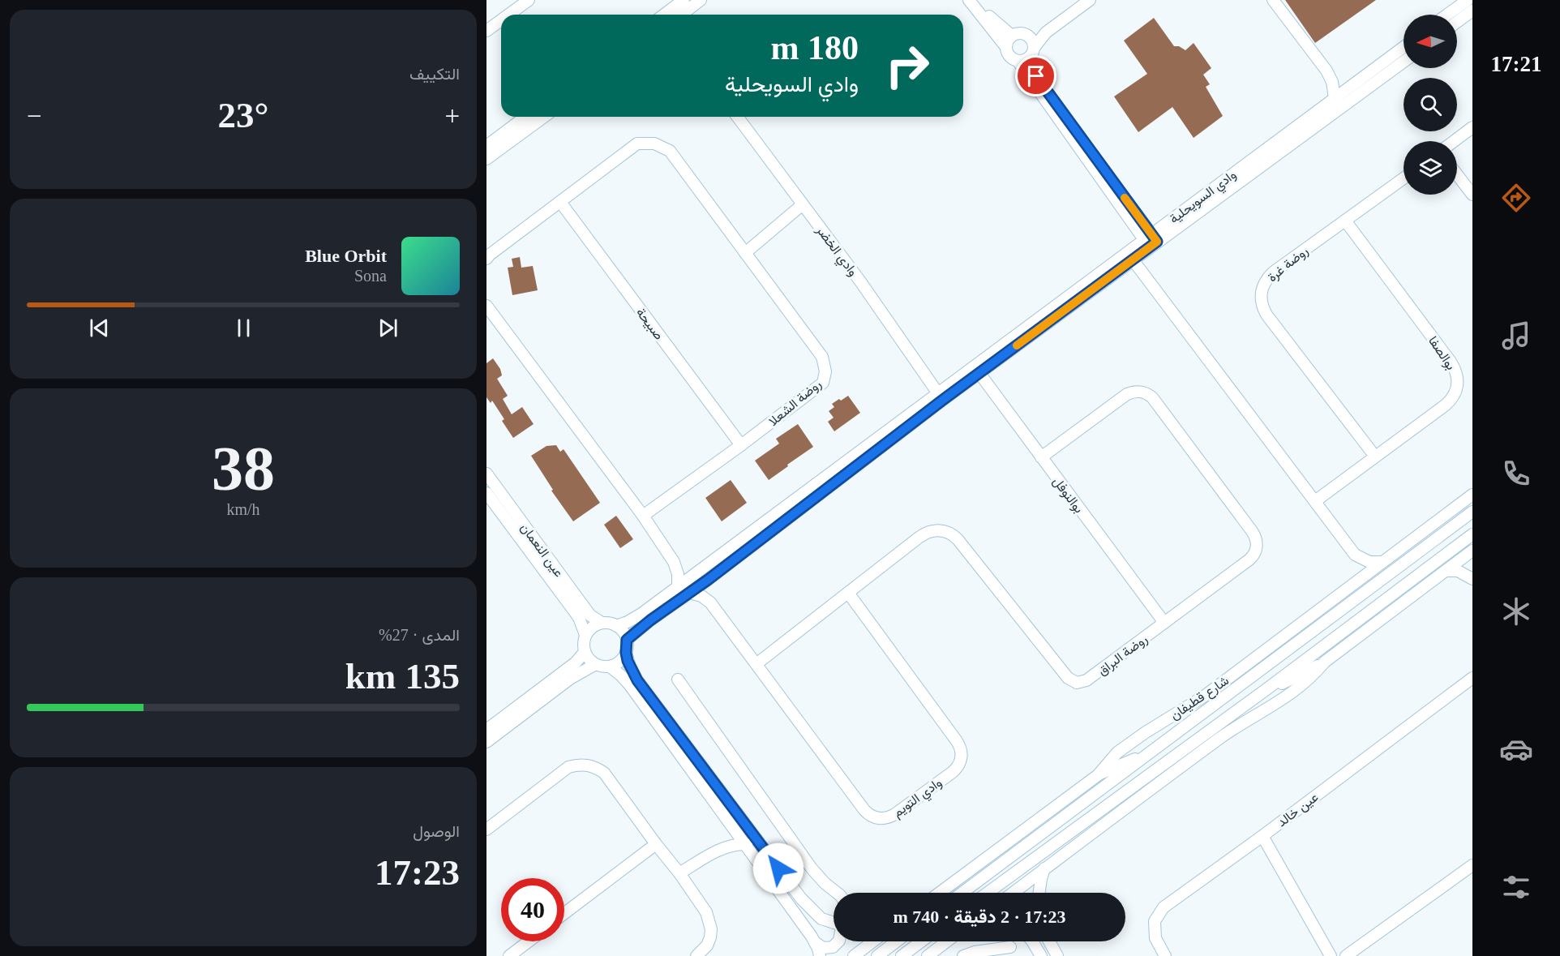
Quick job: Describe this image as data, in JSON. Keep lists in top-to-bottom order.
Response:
{
  "streets": {
    "street": [
      "وادي السويحلية",
      "وادي الخضر",
      "روضة غرة",
      "صبيحة",
      "بوالصفا",
      "روضة الشعلا",
      "بوالنوفل",
      "عين النعمان",
      "روضة البراق",
      "شارع قطيفان",
      "وادي التويم",
      "عين خالد"
    ]
  },
  "crossings": [
    ["وادي السويحلية", "وادي الخضر"],
    ["وادي السويحلية", "بوالنوفل"],
    ["وادي السويحلية", "عين النعمان"],
    ["وادي السويحلية", "وادي التويم"],
    ["روضة غرة", "بوالصفا"],
    ["صبيحة", "روضة الشعلا"],
    ["بوالنوفل", "روضة البراق"],
    ["روضة البراق", "وادي التويم"]
  ],
  "north": "left",
  "page": {
    "tabs": "17:21",
    "tile": [
      "التكييف",
      ["38", "km/h"],
      ["المدى · 27%", "135 km"],
      ["الوصول", "17:23"]
    ],
    "turn": ["180 m", "وادي السويحلية"],
    "heat": ["−", "23°", "+"],
    "song": ["Blue Orbit", "Sona"],
    "limit": "40",
    "trip": "17:23 · 2 دقيقة · 740 m"
  }
}
